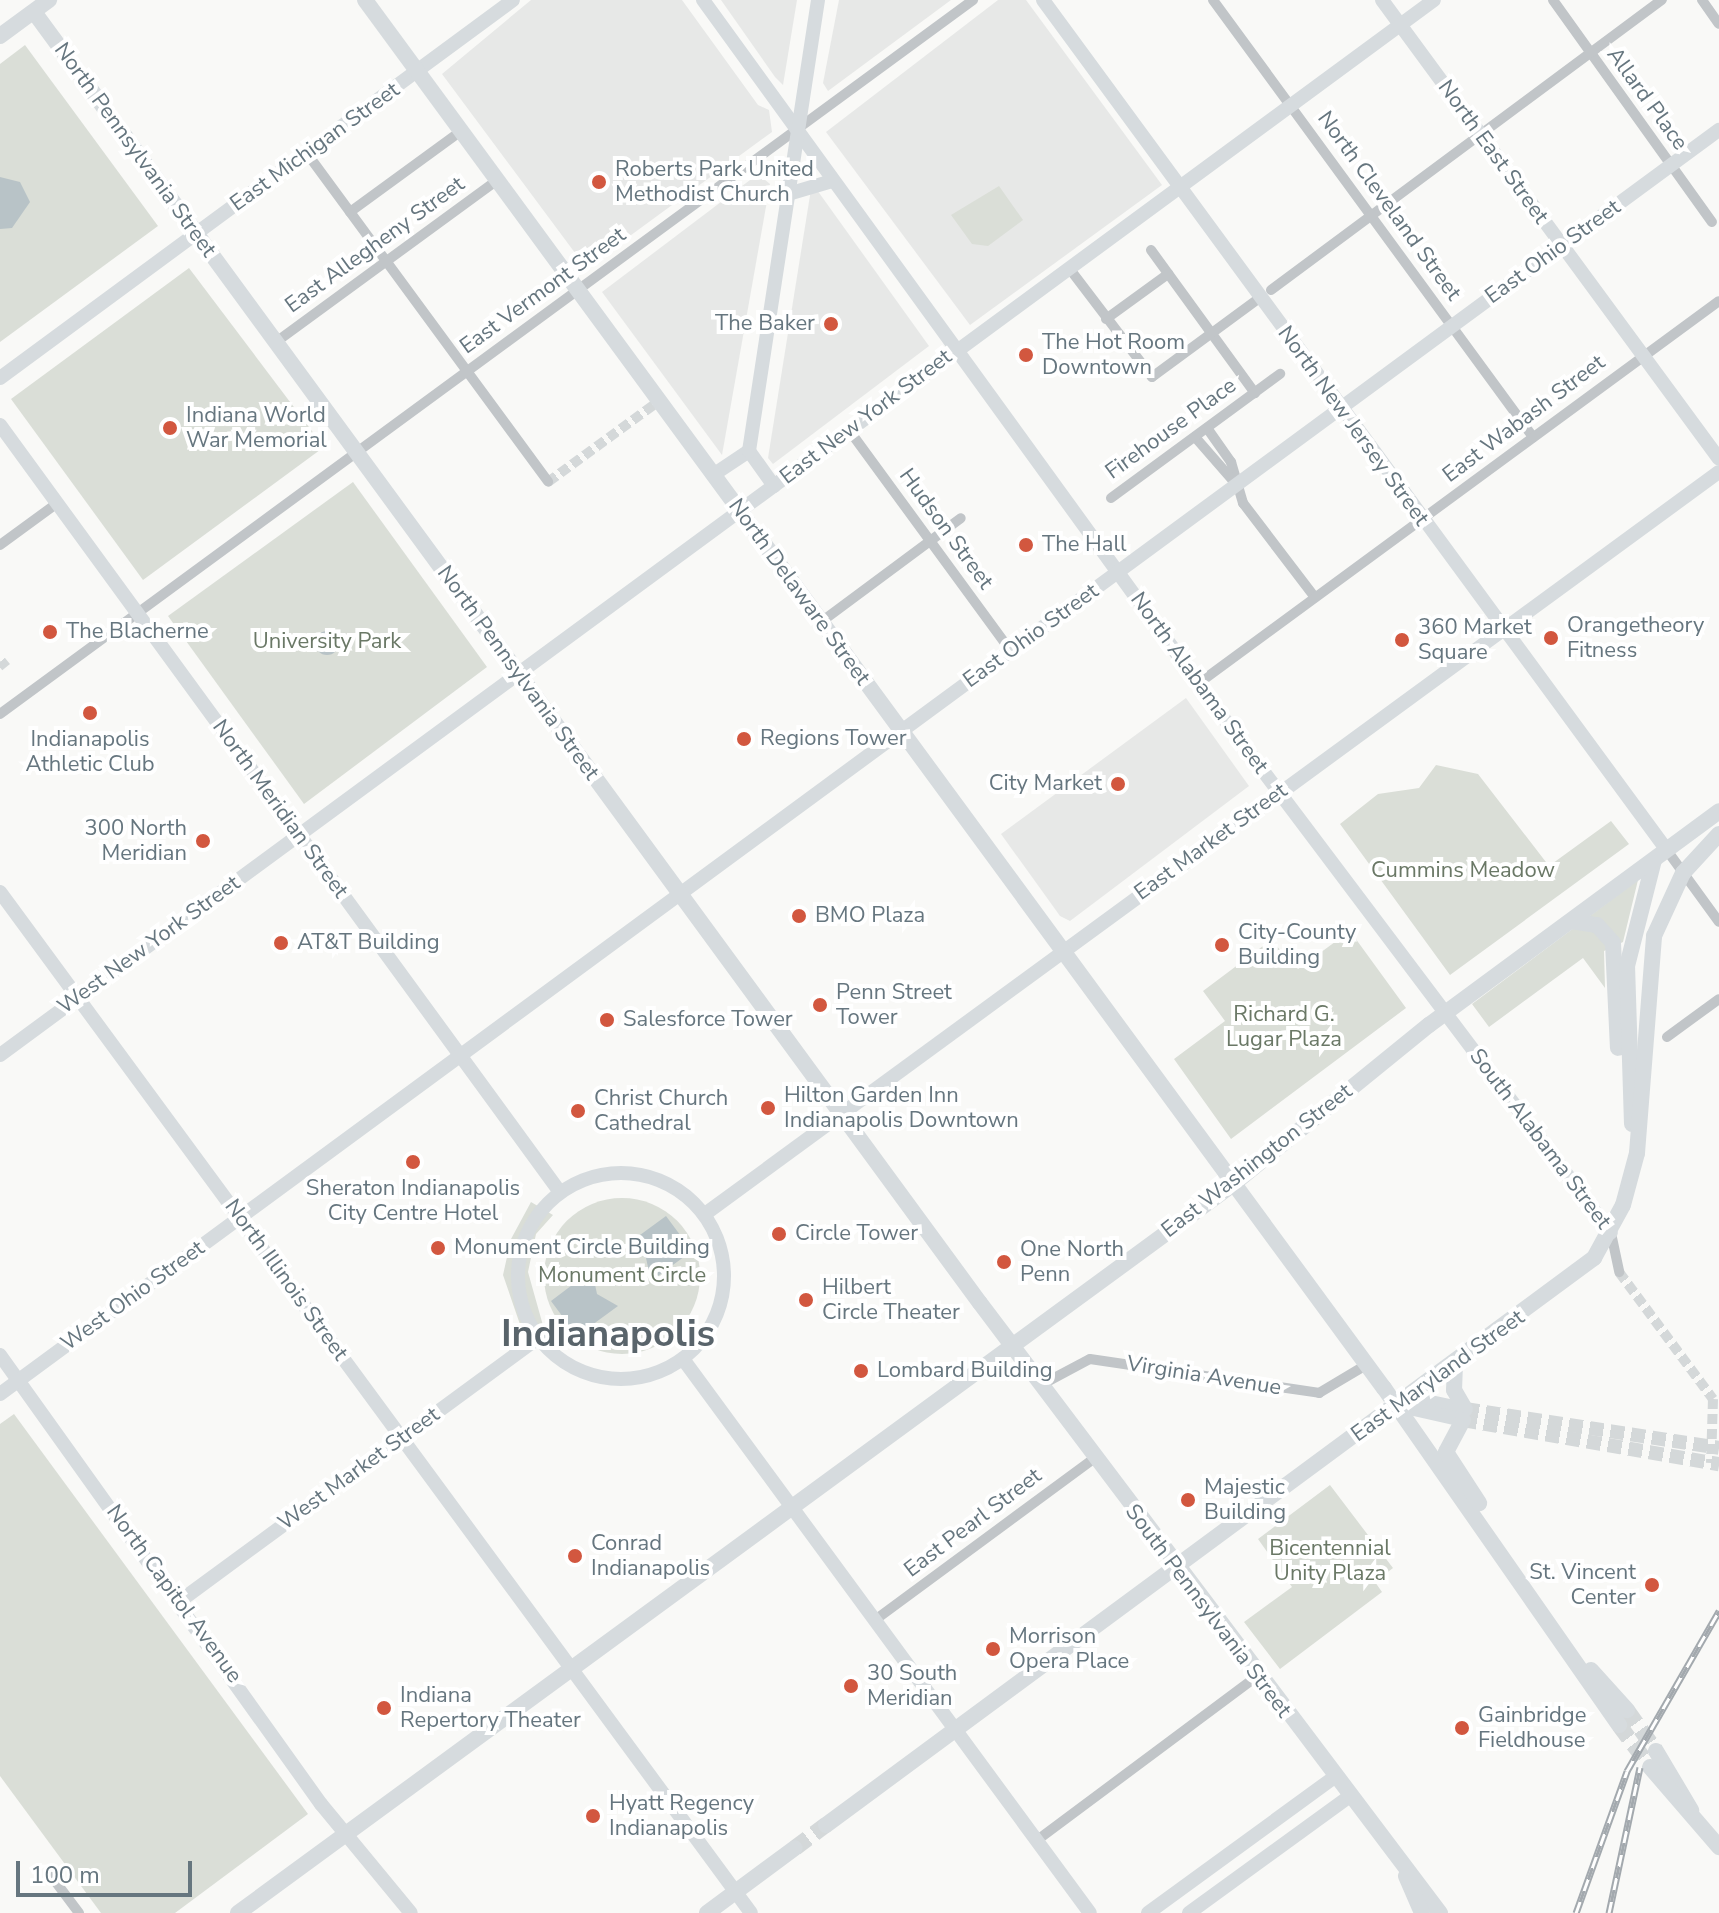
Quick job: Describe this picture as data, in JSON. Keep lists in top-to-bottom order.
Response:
{
  "streets": {
    "main road": [
      "East Michigan Street",
      "North Pennsylvania Street",
      "North East Street",
      "East Ohio Street",
      "East New York Street",
      "North New Jersey Street",
      "North Delaware Street",
      "North Alabama Street",
      "North Meridian Street",
      "East Market Street",
      "West New York Street",
      "South Alabama Street",
      "East Washington Street",
      "North Illinois Street",
      "West Ohio Street",
      "East Maryland Street",
      "West Market Street",
      "North Capitol Avenue",
      "South Pennsylvania Street"
    ],
    "street": [
      "Allard Place",
      "North Cleveland Street",
      "East Allegheny Street",
      "East Vermont Street",
      "East Wabash Street",
      "Firehouse Place",
      "Hudson Street",
      "Virginia Avenue",
      "East Pearl Street"
    ]
  },
  "crossings": [
    ["Allard Place", "East Ohio Street"],
    ["East Michigan Street", "North Pennsylvania Street"],
    ["East Michigan Street", "North Delaware Street"],
    ["North Pennsylvania Street", "East Allegheny Street"],
    ["North Pennsylvania Street", "East Ohio Street"],
    ["North Pennsylvania Street", "East Vermont Street"],
    ["North Pennsylvania Street", "East New York Street"],
    ["North Pennsylvania Street", "East Market Street"],
    ["North Pennsylvania Street", "East Washington Street"],
    ["North Pennsylvania Street", "South Pennsylvania Street"],
    ["North East Street", "East Ohio Street"],
    ["North East Street", "East New York Street"],
    ["North East Street", "East Wabash Street"],
    ["North Cleveland Street", "East Ohio Street"],
    ["North Cleveland Street", "East New York Street"],
    ["North Cleveland Street", "East Wabash Street"],
    ["East Allegheny Street", "North Delaware Street"],
    ["East Ohio Street", "North New Jersey Street"],
    ["East Ohio Street", "Hudson Street"],
    ["East Ohio Street", "North Delaware Street"],
    ["East Ohio Street", "North Alabama Street"],
    ["East Ohio Street", "North Meridian Street"],
    ["East Ohio Street", "West Ohio Street"],
    ["East Vermont Street", "North Delaware Street"],
    ["East Vermont Street", "North Alabama Street"],
    ["East Vermont Street", "North Meridian Street"],
    ["East New York Street", "North New Jersey Street"],
    ["East New York Street", "Hudson Street"],
    ["East New York Street", "North Delaware Street"],
    ["East New York Street", "North Alabama Street"],
    ["East New York Street", "North Meridian Street"],
    ["East New York Street", "West New York Street"],
    ["East Wabash Street", "North New Jersey Street"],
    ["East Wabash Street", "North Alabama Street"],
    ["North New Jersey Street", "East Market Street"],
    ["North New Jersey Street", "East Washington Street"],
    ["North Delaware Street", "East Market Street"],
    ["North Delaware Street", "East Washington Street"],
    ["North Delaware Street", "Virginia Avenue"],
    ["North Delaware Street", "East Maryland Street"],
    ["North Alabama Street", "East Market Street"],
    ["North Alabama Street", "South Alabama Street"],
    ["North Alabama Street", "East Washington Street"],
    ["North Meridian Street", "East Market Street"],
    ["North Meridian Street", "West New York Street"],
    ["North Meridian Street", "West Ohio Street"],
    ["North Meridian Street", "West Market Street"],
    ["East Market Street", "West Market Street"],
    ["West New York Street", "North Illinois Street"],
    ["South Alabama Street", "East Washington Street"],
    ["South Alabama Street", "East Maryland Street"],
    ["East Washington Street", "North Illinois Street"],
    ["East Washington Street", "North Capitol Avenue"],
    ["East Washington Street", "South Pennsylvania Street"],
    ["North Illinois Street", "West Ohio Street"],
    ["North Illinois Street", "West Market Street"],
    ["West Ohio Street", "North Capitol Avenue"],
    ["Virginia Avenue", "South Pennsylvania Street"],
    ["East Maryland Street", "South Pennsylvania Street"],
    ["West Market Street", "North Capitol Avenue"],
    ["East Pearl Street", "South Pennsylvania Street"]
  ],
  "districts": ["Indianapolis"],
  "parks": [
    "University Park",
    "Cummins Meadow",
    "Richard G. Lugar Plaza",
    "Monument Circle",
    "Bicentennial Unity Plaza"
  ],
  "places": [
    "Roberts Park United Methodist Church",
    "The Baker",
    "The Hot Room Downtown",
    "Indiana World War Memorial",
    "The Hall",
    "The Blacherne",
    "Orangetheory Fitness",
    "360 Market Square",
    "Indianapolis Athletic Club",
    "Regions Tower",
    "City Market",
    "300 North Meridian",
    "BMO Plaza",
    "AT&T Building",
    "City-County Building",
    "Penn Street Tower",
    "Salesforce Tower",
    "Hilton Garden Inn Indianapolis Downtown",
    "Christ Church Cathedral",
    "Sheraton Indianapolis City Centre Hotel",
    "Circle Tower",
    "Monument Circle Building",
    "One North Penn",
    "Hilbert Circle Theater",
    "Lombard Building",
    "Majestic Building",
    "Conrad Indianapolis",
    "St. Vincent Center",
    "Morrison Opera Place",
    "30 South Meridian",
    "Indiana Repertory Theater",
    "Gainbridge Fieldhouse",
    "Hyatt Regency Indianapolis"
  ],
  "scale_bar": "100 m"
}
